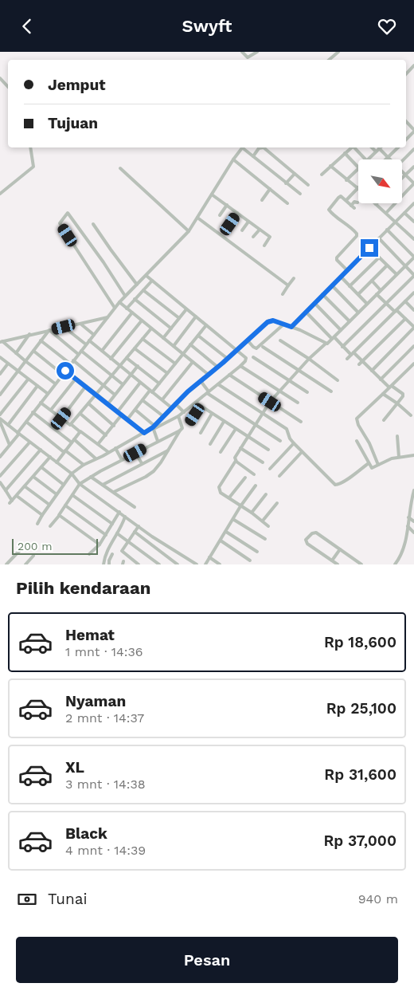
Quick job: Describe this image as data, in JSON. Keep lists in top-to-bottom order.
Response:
{
  "scale_bar": "200 m",
  "north": "bottom right",
  "page": {
    "header": "Swyft",
    "banner": ["Jemput", "Tujuan"],
    "scale": "200 m",
    "heading": "Pilih kendaraan",
    "list": [
      {
        "name": "Hemat",
        "note": "1 mnt · 14:36",
        "value": "Rp 18,600"
      },
      {
        "name": "Nyaman",
        "note": "2 mnt · 14:37",
        "value": "Rp 25,100"
      },
      {
        "name": "XL",
        "note": "3 mnt · 14:38",
        "value": "Rp 31,600"
      },
      {
        "name": "Black",
        "note": "4 mnt · 14:39",
        "value": "Rp 37,000"
      }
    ],
    "pay": ["Tunai", "940 m"],
    "buttons": "Pesan"
  }
}
